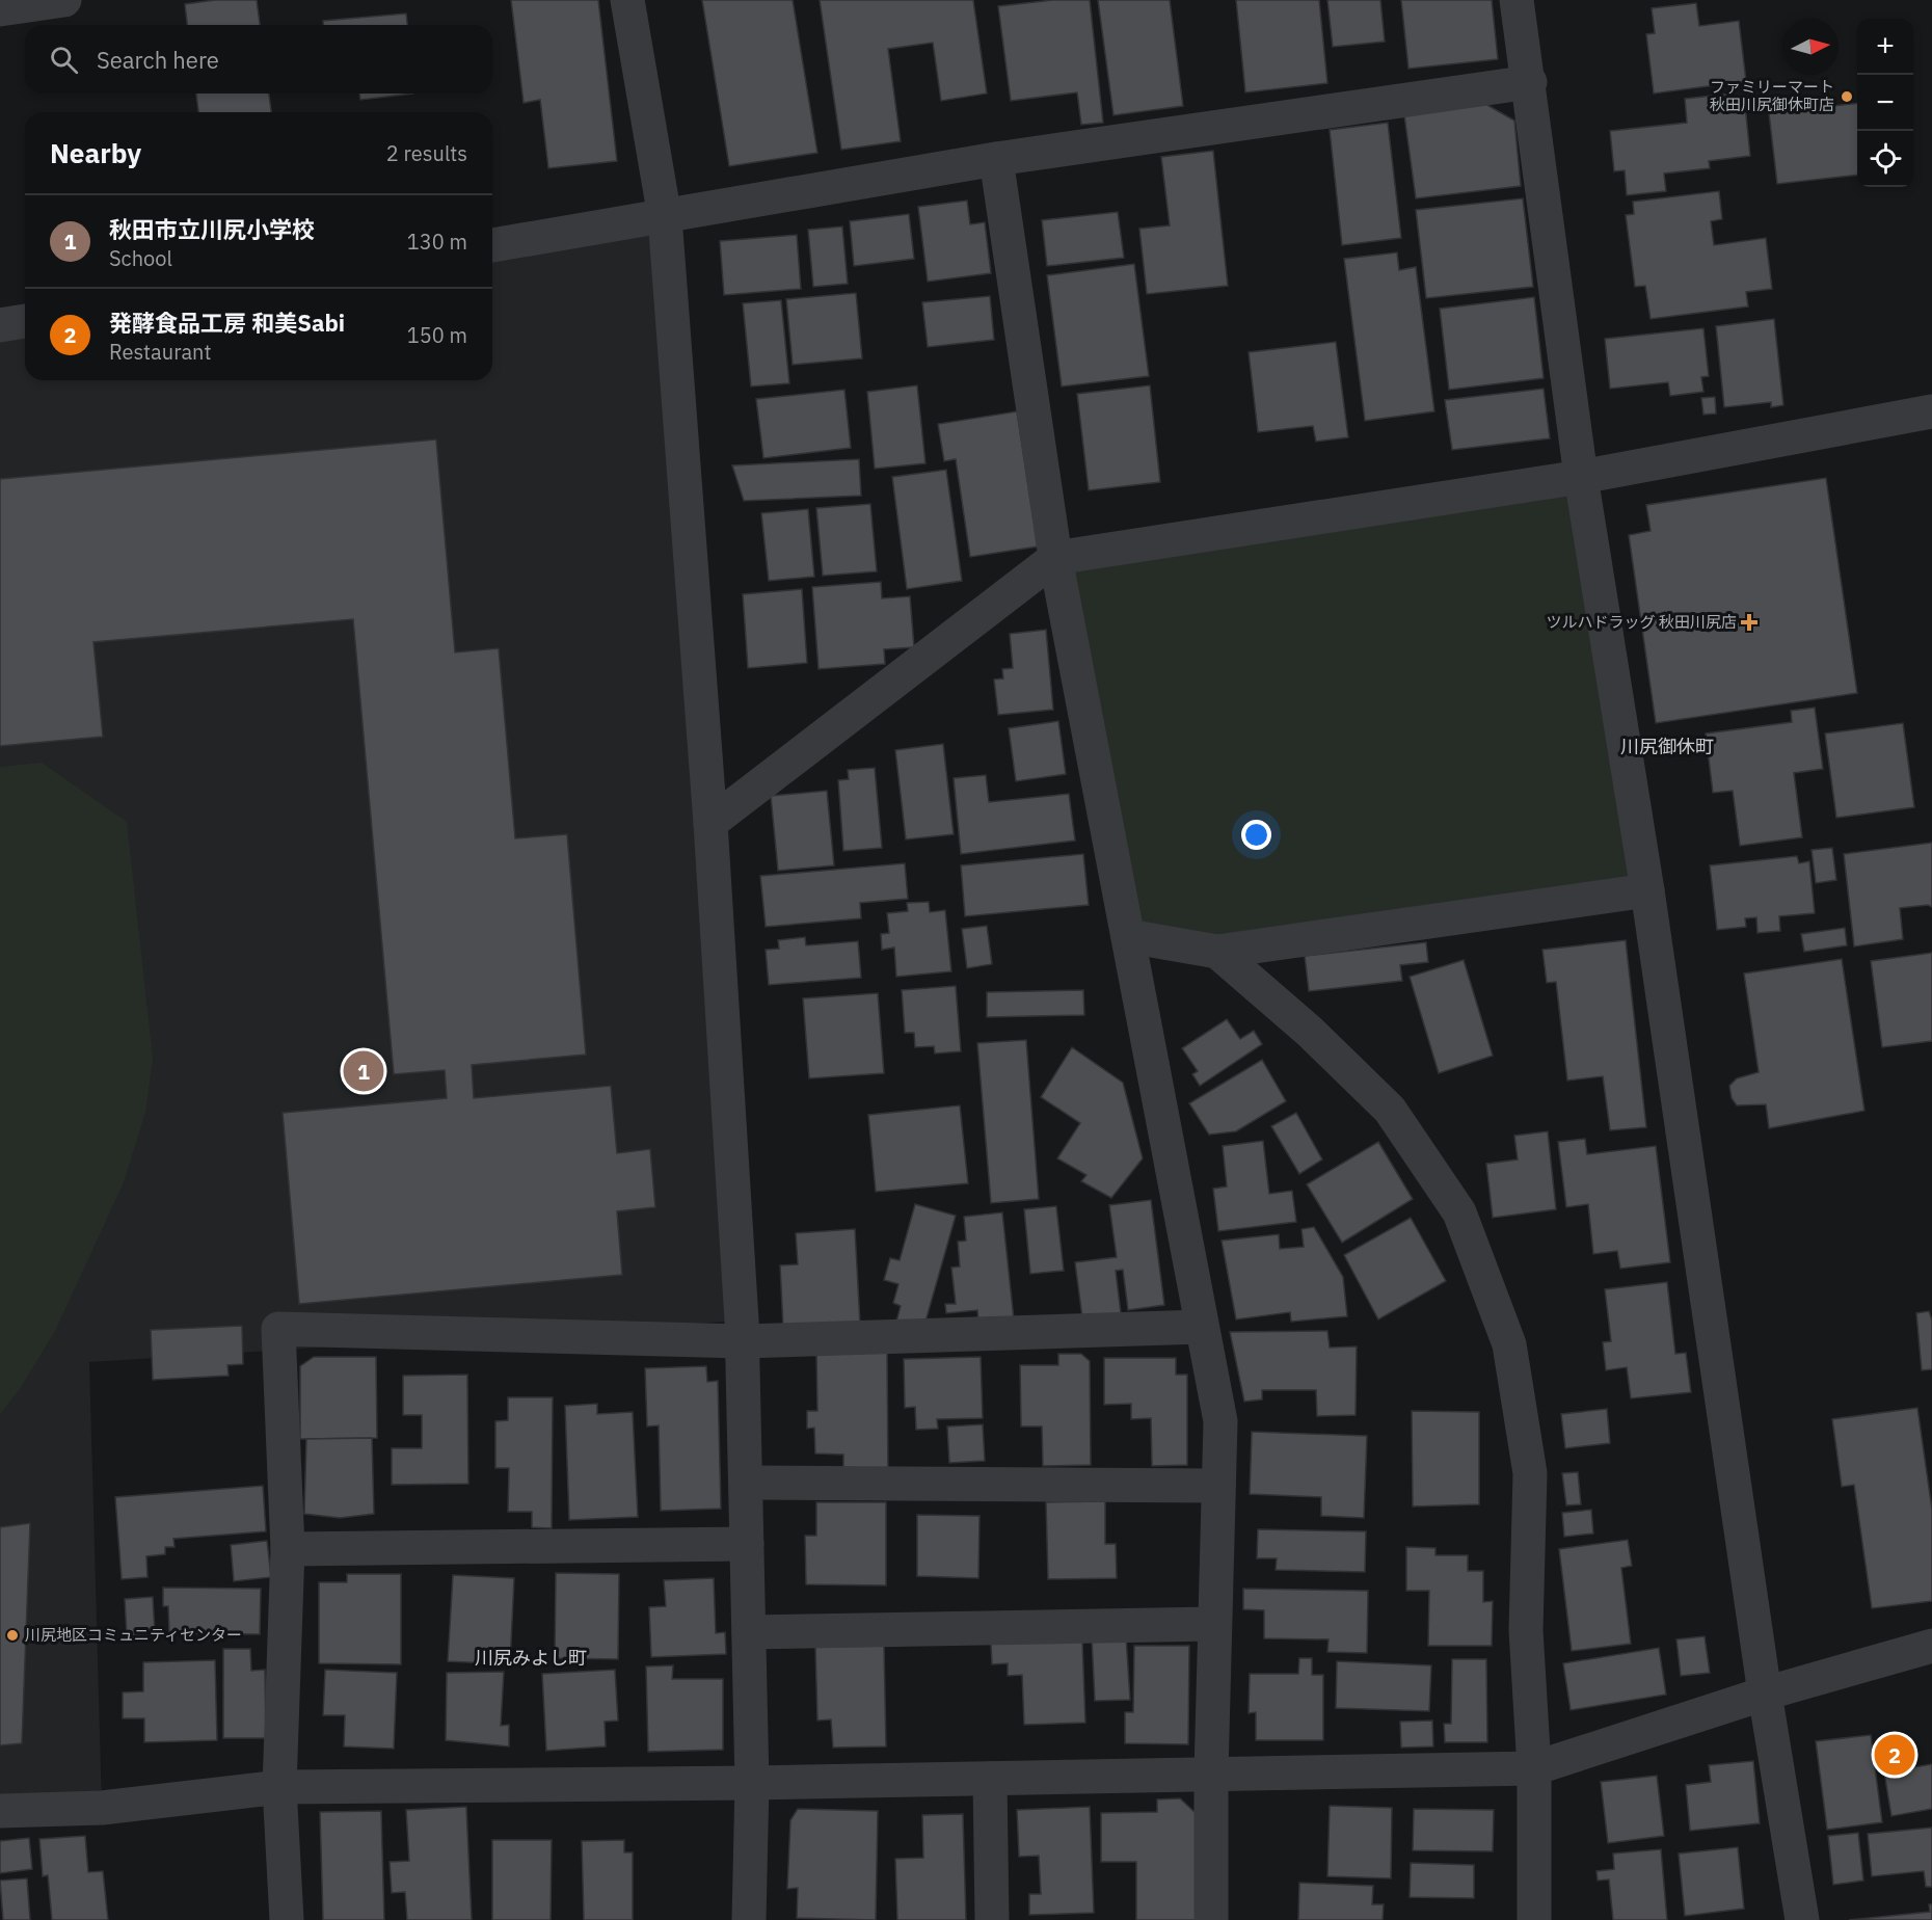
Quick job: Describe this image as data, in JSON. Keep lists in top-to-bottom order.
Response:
{
  "districts": ["川尻御休町", "川尻みよし町"],
  "places": {
    "other": ["ファミリーマート 秋田川尻御休町店", "川尻地区コミュニティセンター"],
    "health": ["ツルハドラッグ 秋田川尻店"]
  },
  "north": "right",
  "page": {
    "map_buttons": ["+", "−"],
    "search": "Search here",
    "heading": ["Nearby", "2 results"],
    "list": [
      {
        "mark": "1",
        "name": "秋田市立川尻小学校",
        "note": "School",
        "value": "130 m"
      },
      {
        "mark": "2",
        "name": "発酵食品工房 和美Sabi",
        "note": "Restaurant",
        "value": "150 m"
      }
    ],
    "pins": ["1", "2"]
  }
}
